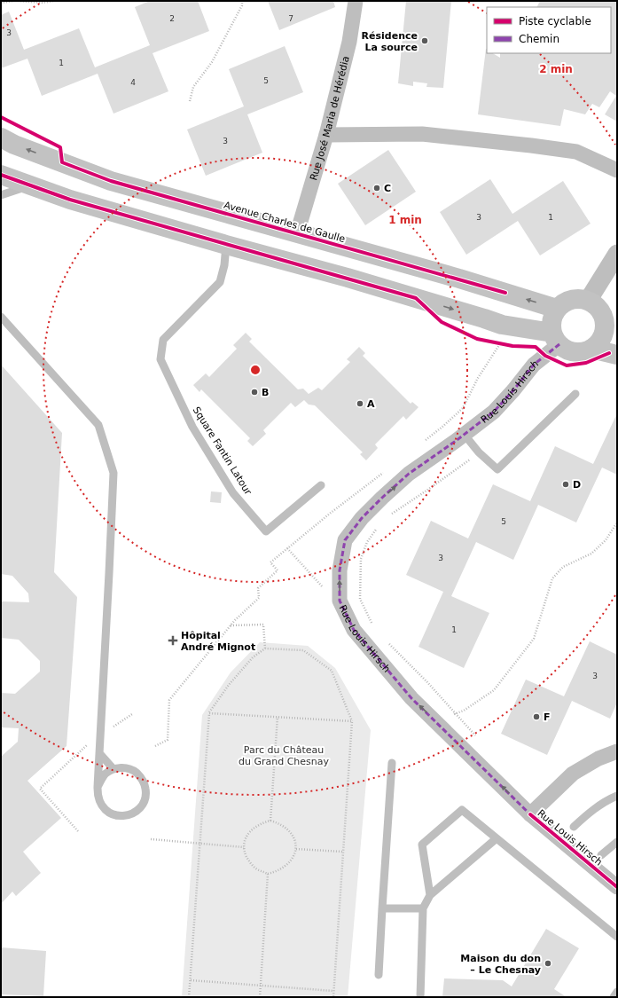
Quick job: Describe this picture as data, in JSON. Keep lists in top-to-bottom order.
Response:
{
  "streets": {
    "main road": ["Avenue Charles de Gaulle"],
    "street": ["Rue José Maria de Hérédia", "Rue Louis Hirsch"],
    "lane": ["Square Fantin Latour"]
  },
  "crossings": [
    ["Rue José Maria de Hérédia", "Avenue Charles de Gaulle"],
    ["Avenue Charles de Gaulle", "Rue Louis Hirsch"]
  ],
  "parks": ["Parc du Château du Grand Chesnay"],
  "places": {
    "other": [
      "Résidence La source",
      "C",
      "B",
      "A",
      "D",
      "F",
      "Maison du don – Le Chesnay"
    ],
    "health": ["Hôpital André Mignot"]
  },
  "house_numbers": [
    "2",
    "7",
    "3",
    "1",
    "5",
    "4",
    "3",
    "3",
    "1",
    "5",
    "3",
    "1",
    "3"
  ],
  "legend": ["Piste cyclable", "Chemin"],
  "rings": ["2 min", "1 min"]
}
